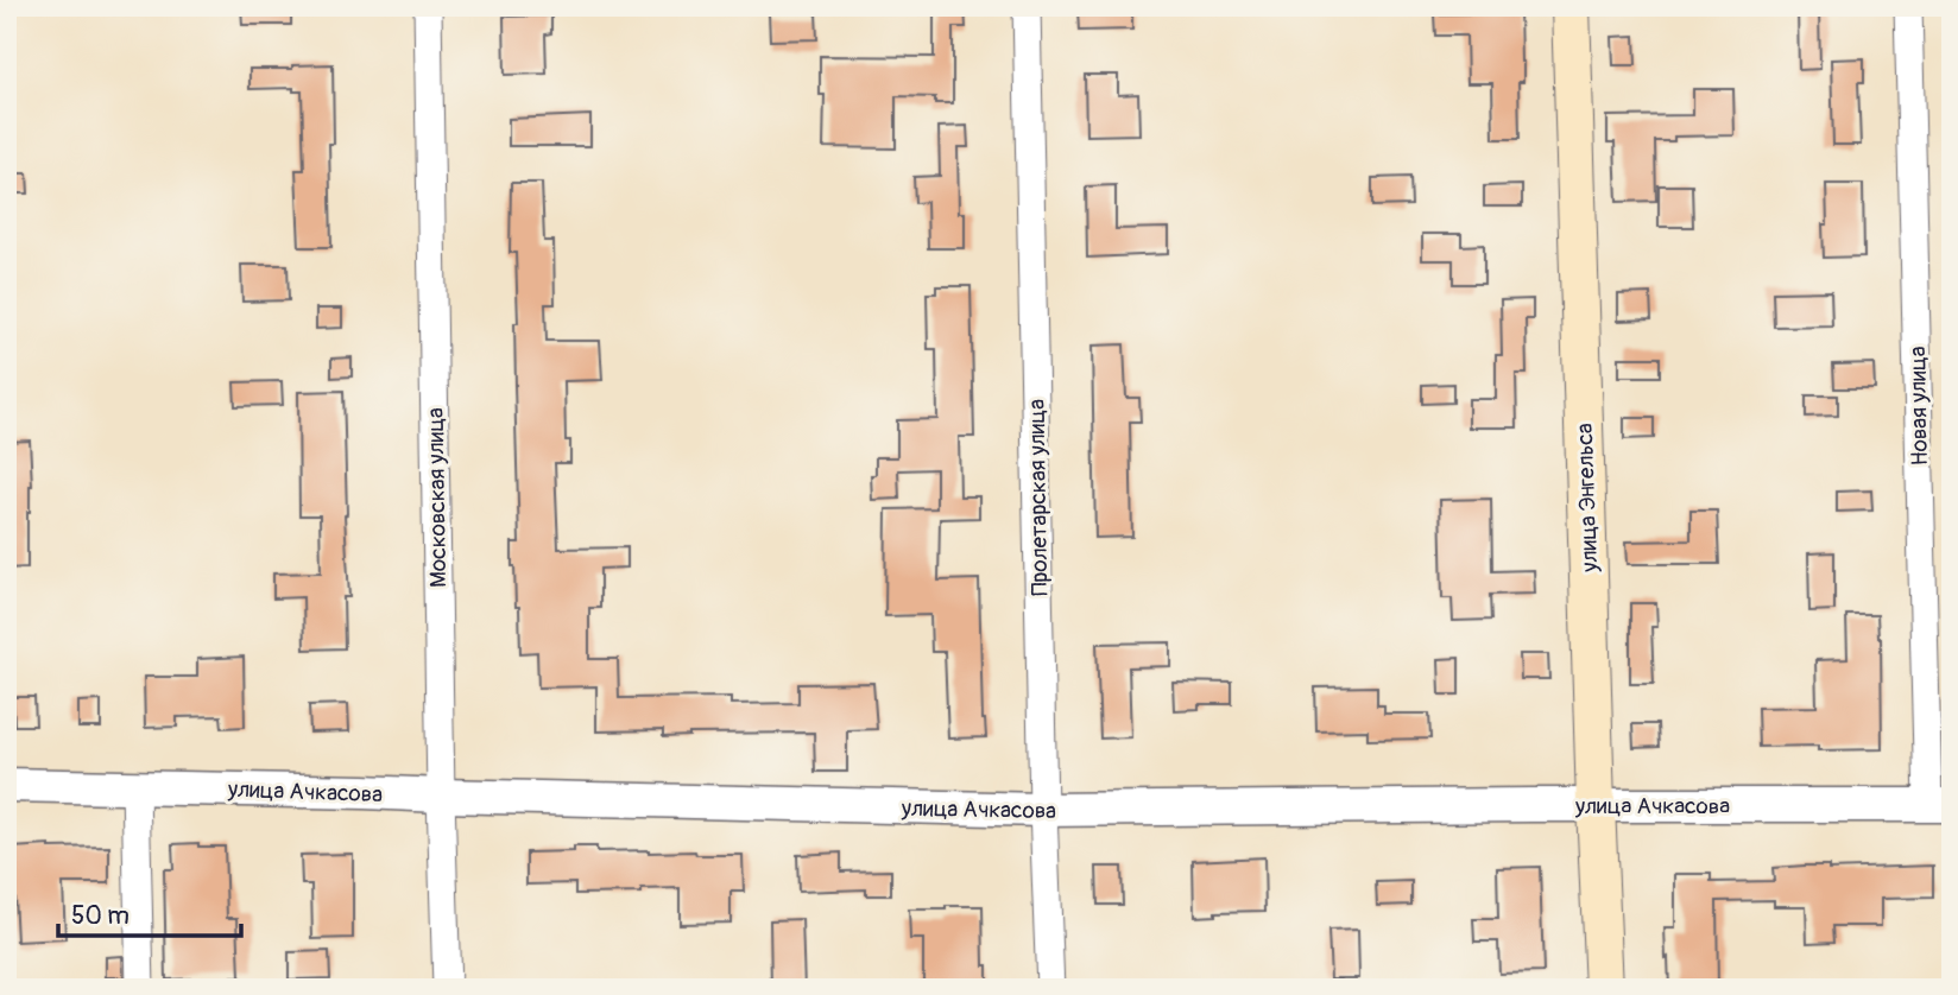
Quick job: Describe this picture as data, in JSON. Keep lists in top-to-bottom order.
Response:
{
  "streets": {
    "main road": ["улица Энгельса"],
    "street": [
      "Новая улица",
      "Московская улица",
      "Пролетарская улица",
      "улица Ачкасова"
    ]
  },
  "crossings": [
    ["Новая улица", "улица Ачкасова"],
    ["Московская улица", "улица Ачкасова"],
    ["Пролетарская улица", "улица Ачкасова"],
    ["улица Энгельса", "улица Ачкасова"]
  ],
  "scale_bar": "50 m"
}
